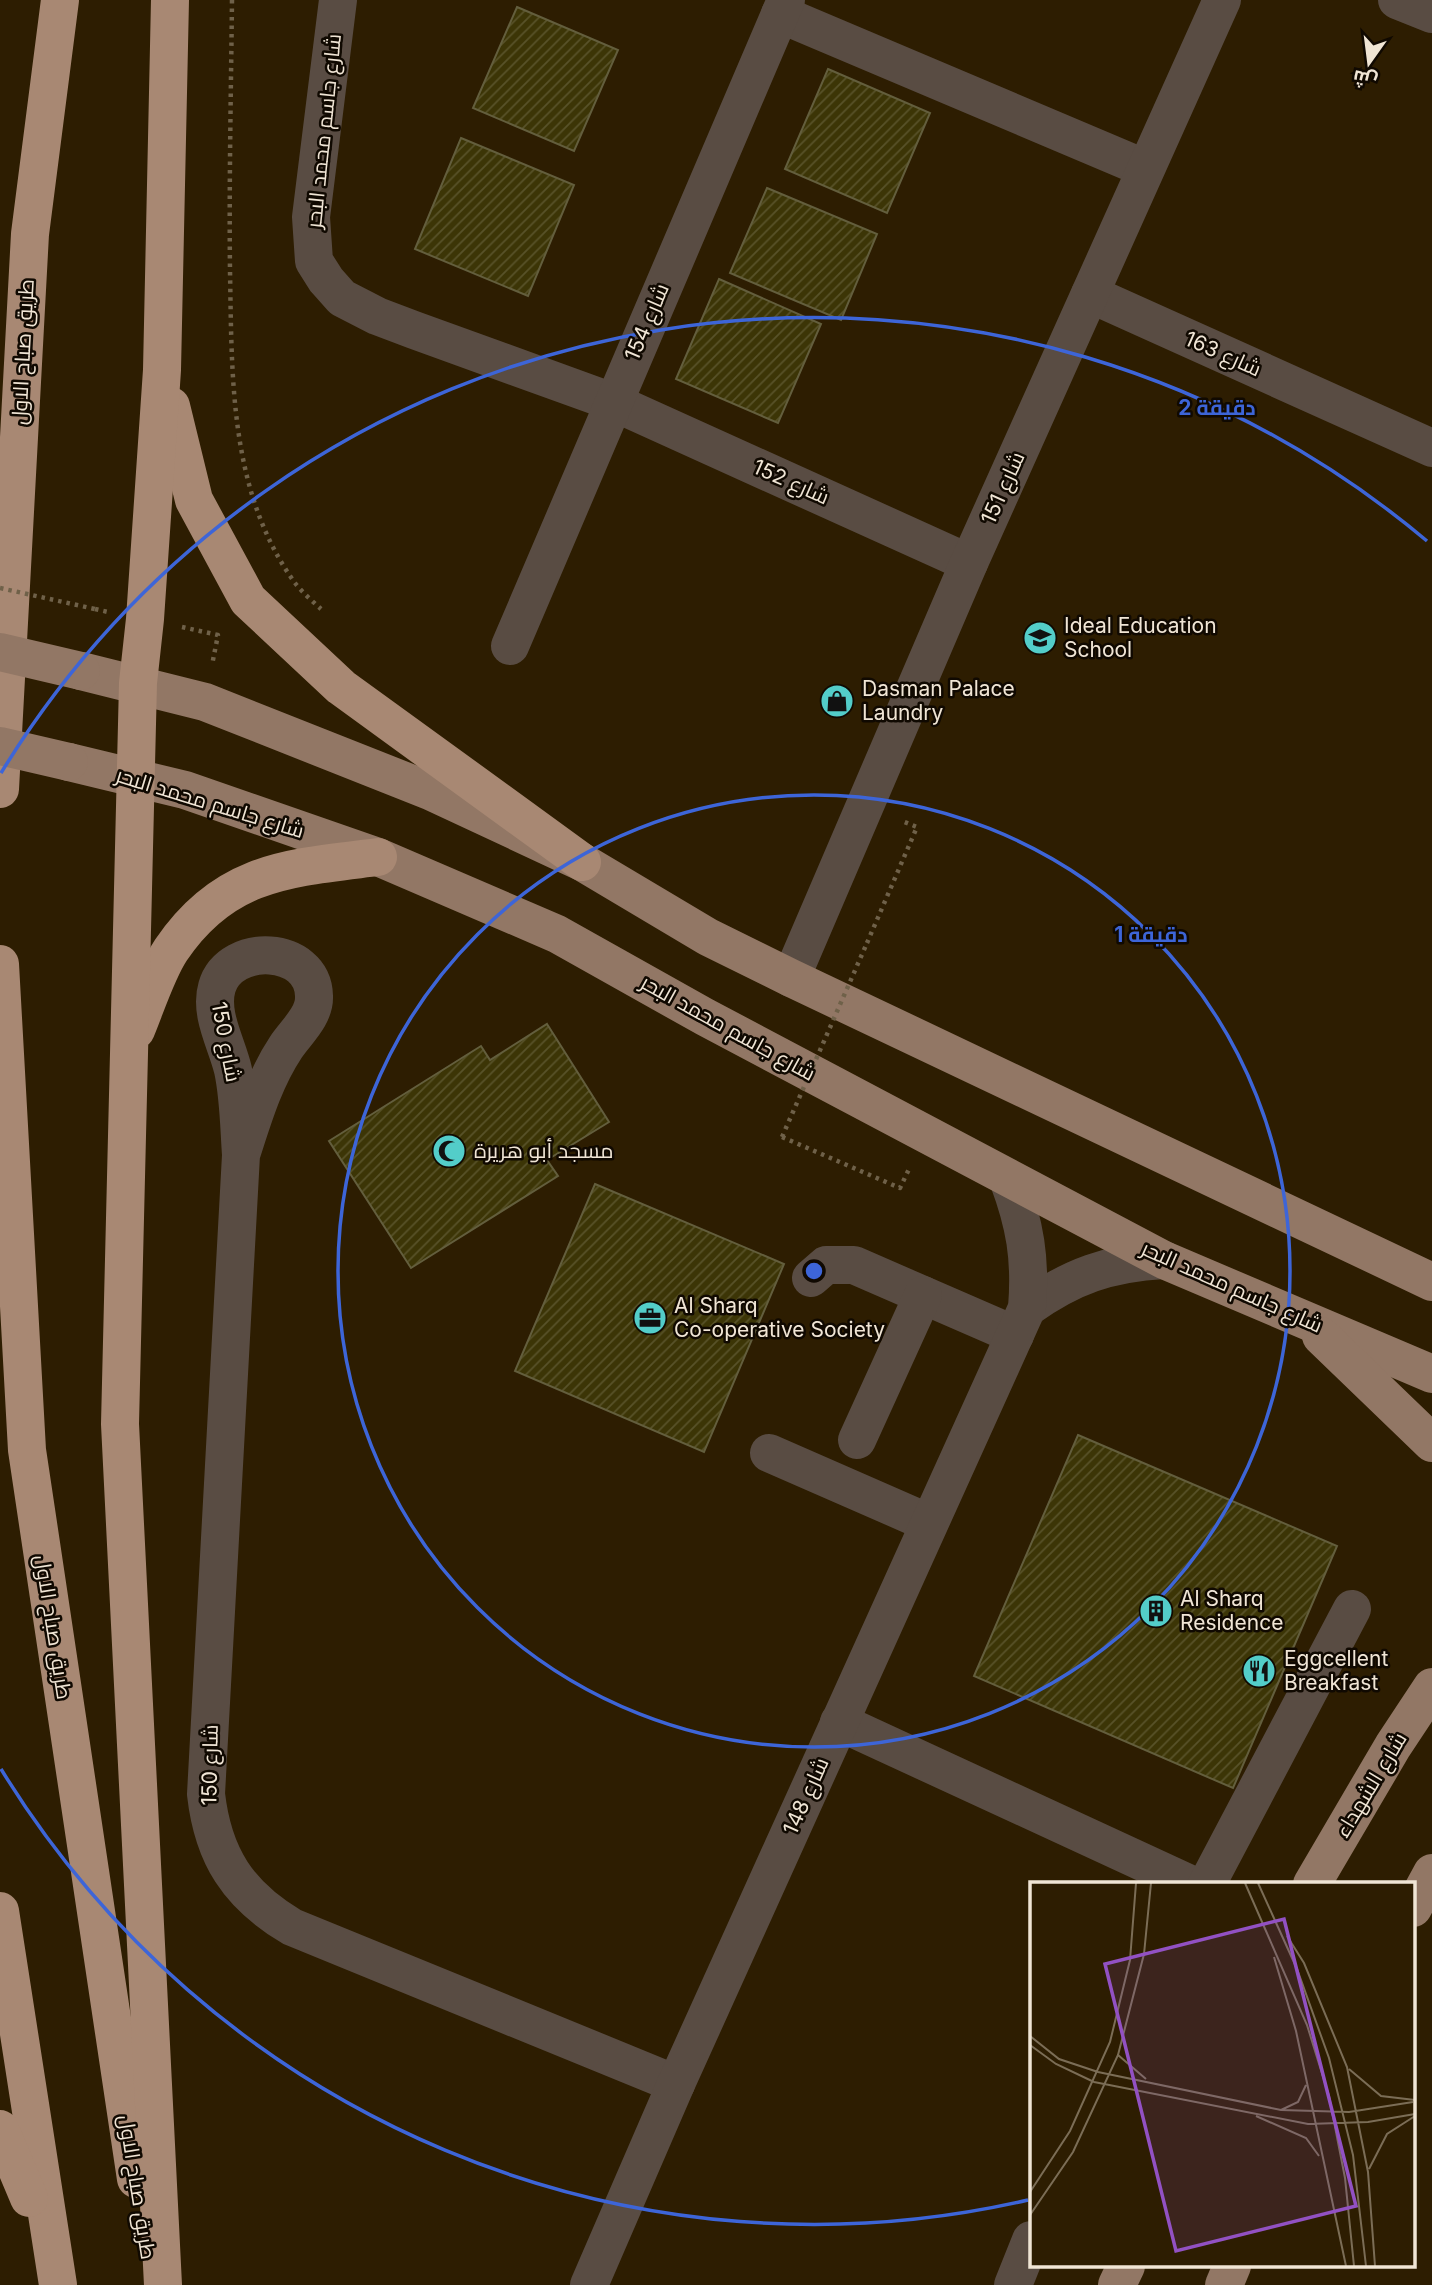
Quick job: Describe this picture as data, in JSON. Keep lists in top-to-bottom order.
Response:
{
  "streets": {
    "highway": ["طريق صباح الاول"],
    "main road": ["شارع جاسم محمد البحر", "شارع الشهداء"],
    "street": [
      "شارع 154",
      "شارع 163",
      "شارع 152",
      "شارع 151",
      "شارع 150",
      "شارع 148"
    ]
  },
  "crossings": [
    ["شارع جاسم محمد البحر", "شارع 154"],
    ["شارع جاسم محمد البحر", "شارع 152"],
    ["شارع جاسم محمد البحر", "شارع 148"],
    ["شارع 154", "شارع 152"],
    ["شارع 163", "شارع 151"],
    ["شارع 152", "شارع 151"],
    ["شارع 150", "شارع 148"]
  ],
  "places": {
    "school or university": ["Ideal Education School"],
    "shop": ["Dasman Palace Laundry"],
    "mosque": ["مسجد أبو هريرة"],
    "office": ["Al Sharq Co-operative Society"],
    "building": ["Al Sharq Residence"],
    "restaurant": ["Eggcellent Breakfast"]
  },
  "north": "bottom",
  "rings": ["2 دقيقة", "1 دقيقة"]
}
